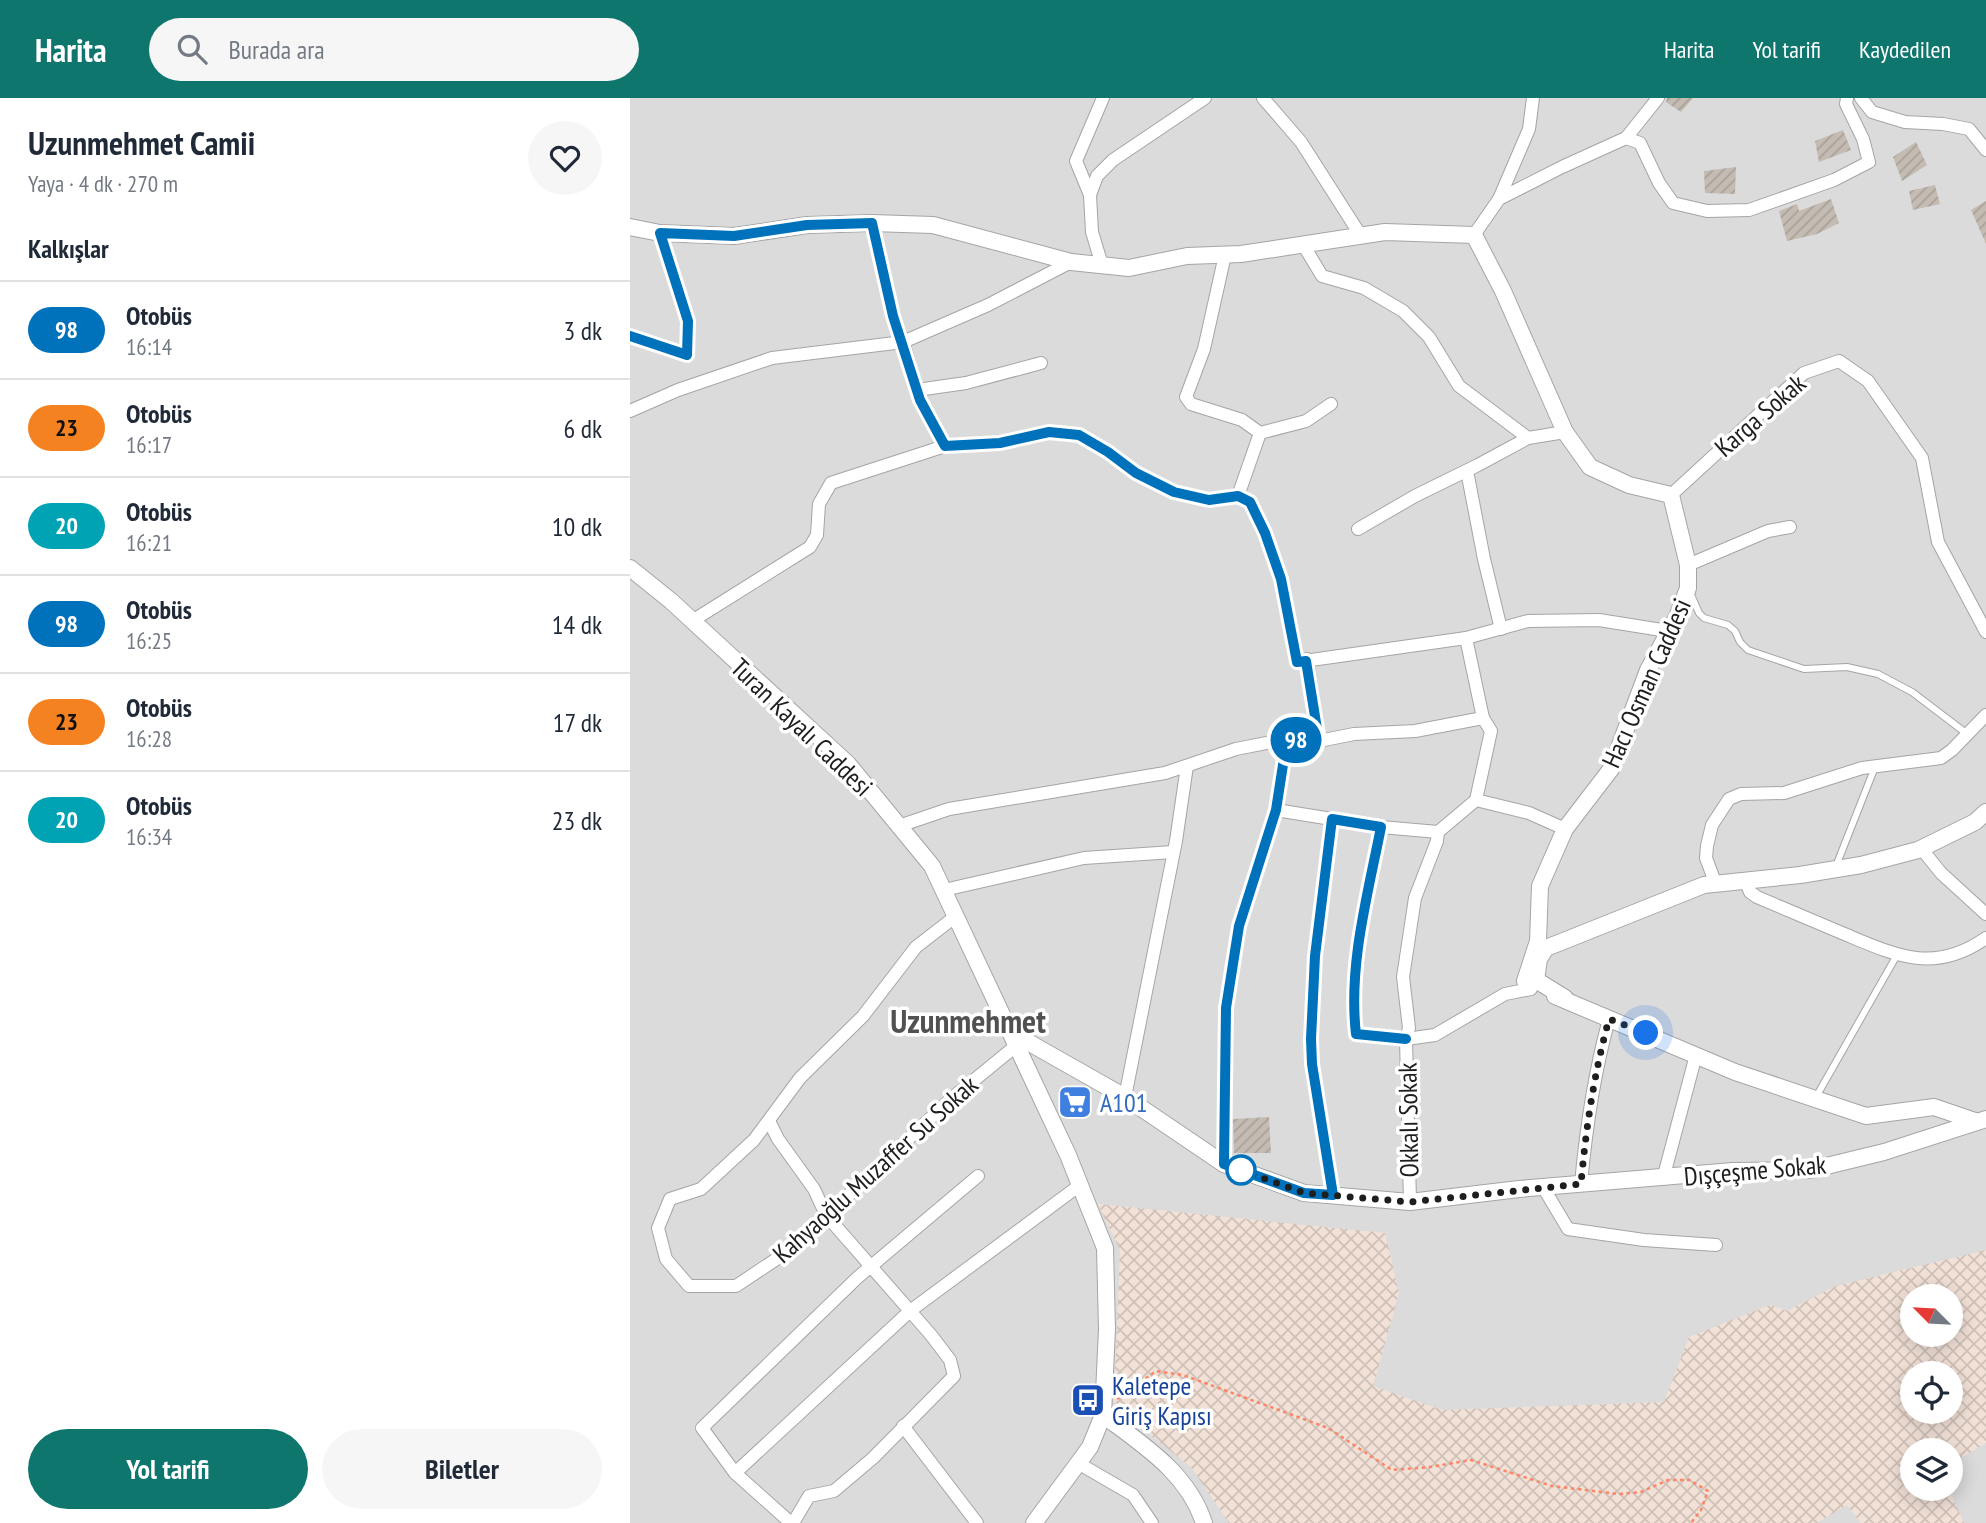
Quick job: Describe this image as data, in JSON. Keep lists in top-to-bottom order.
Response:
{
  "streets": {
    "street": [
      "Karga Sokak",
      "Hacı Osman Caddesi",
      "Turan Kayalı Caddesi",
      "Okkalı Sokak",
      "Kahyaoğlu Muzaffer Su Sokak",
      "Dışçeşme Sokak"
    ]
  },
  "crossings": [
    ["Karga Sokak", "Hacı Osman Caddesi"],
    ["Turan Kayalı Caddesi", "Kahyaoğlu Muzaffer Su Sokak"],
    ["Turan Kayalı Caddesi", "Dışçeşme Sokak"],
    ["Okkalı Sokak", "Dışçeşme Sokak"],
    ["Kahyaoğlu Muzaffer Su Sokak", "Dışçeşme Sokak"]
  ],
  "districts": ["Uzunmehmet"],
  "places": {
    "supermarket": ["A101"],
    "bus stop": ["Kaletepe Giriş Kapısı"]
  },
  "lines": ["bus line 98"],
  "north": "top left",
  "page": {
    "header": "Harita",
    "search": "Burada ara",
    "nav": ["Harita", "Yol tarifi", "Kaydedilen"],
    "heading": [
      ["Uzunmehmet Camii", "Yaya · 4 dk · 270 m"],
      "Kalkışlar"
    ],
    "on_map": "98",
    "list": [
      {
        "mark": "98",
        "name": "Otobüs",
        "note": "16:14",
        "value": "3 dk"
      },
      {
        "mark": "23",
        "name": "Otobüs",
        "note": "16:17",
        "value": "6 dk"
      },
      {
        "mark": "20",
        "name": "Otobüs",
        "note": "16:21",
        "value": "10 dk"
      },
      {
        "mark": "98",
        "name": "Otobüs",
        "note": "16:25",
        "value": "14 dk"
      },
      {
        "mark": "23",
        "name": "Otobüs",
        "note": "16:28",
        "value": "17 dk"
      },
      {
        "mark": "20",
        "name": "Otobüs",
        "note": "16:34",
        "value": "23 dk"
      }
    ],
    "buttons": ["Yol tarifi", "Biletler"]
  }
}
